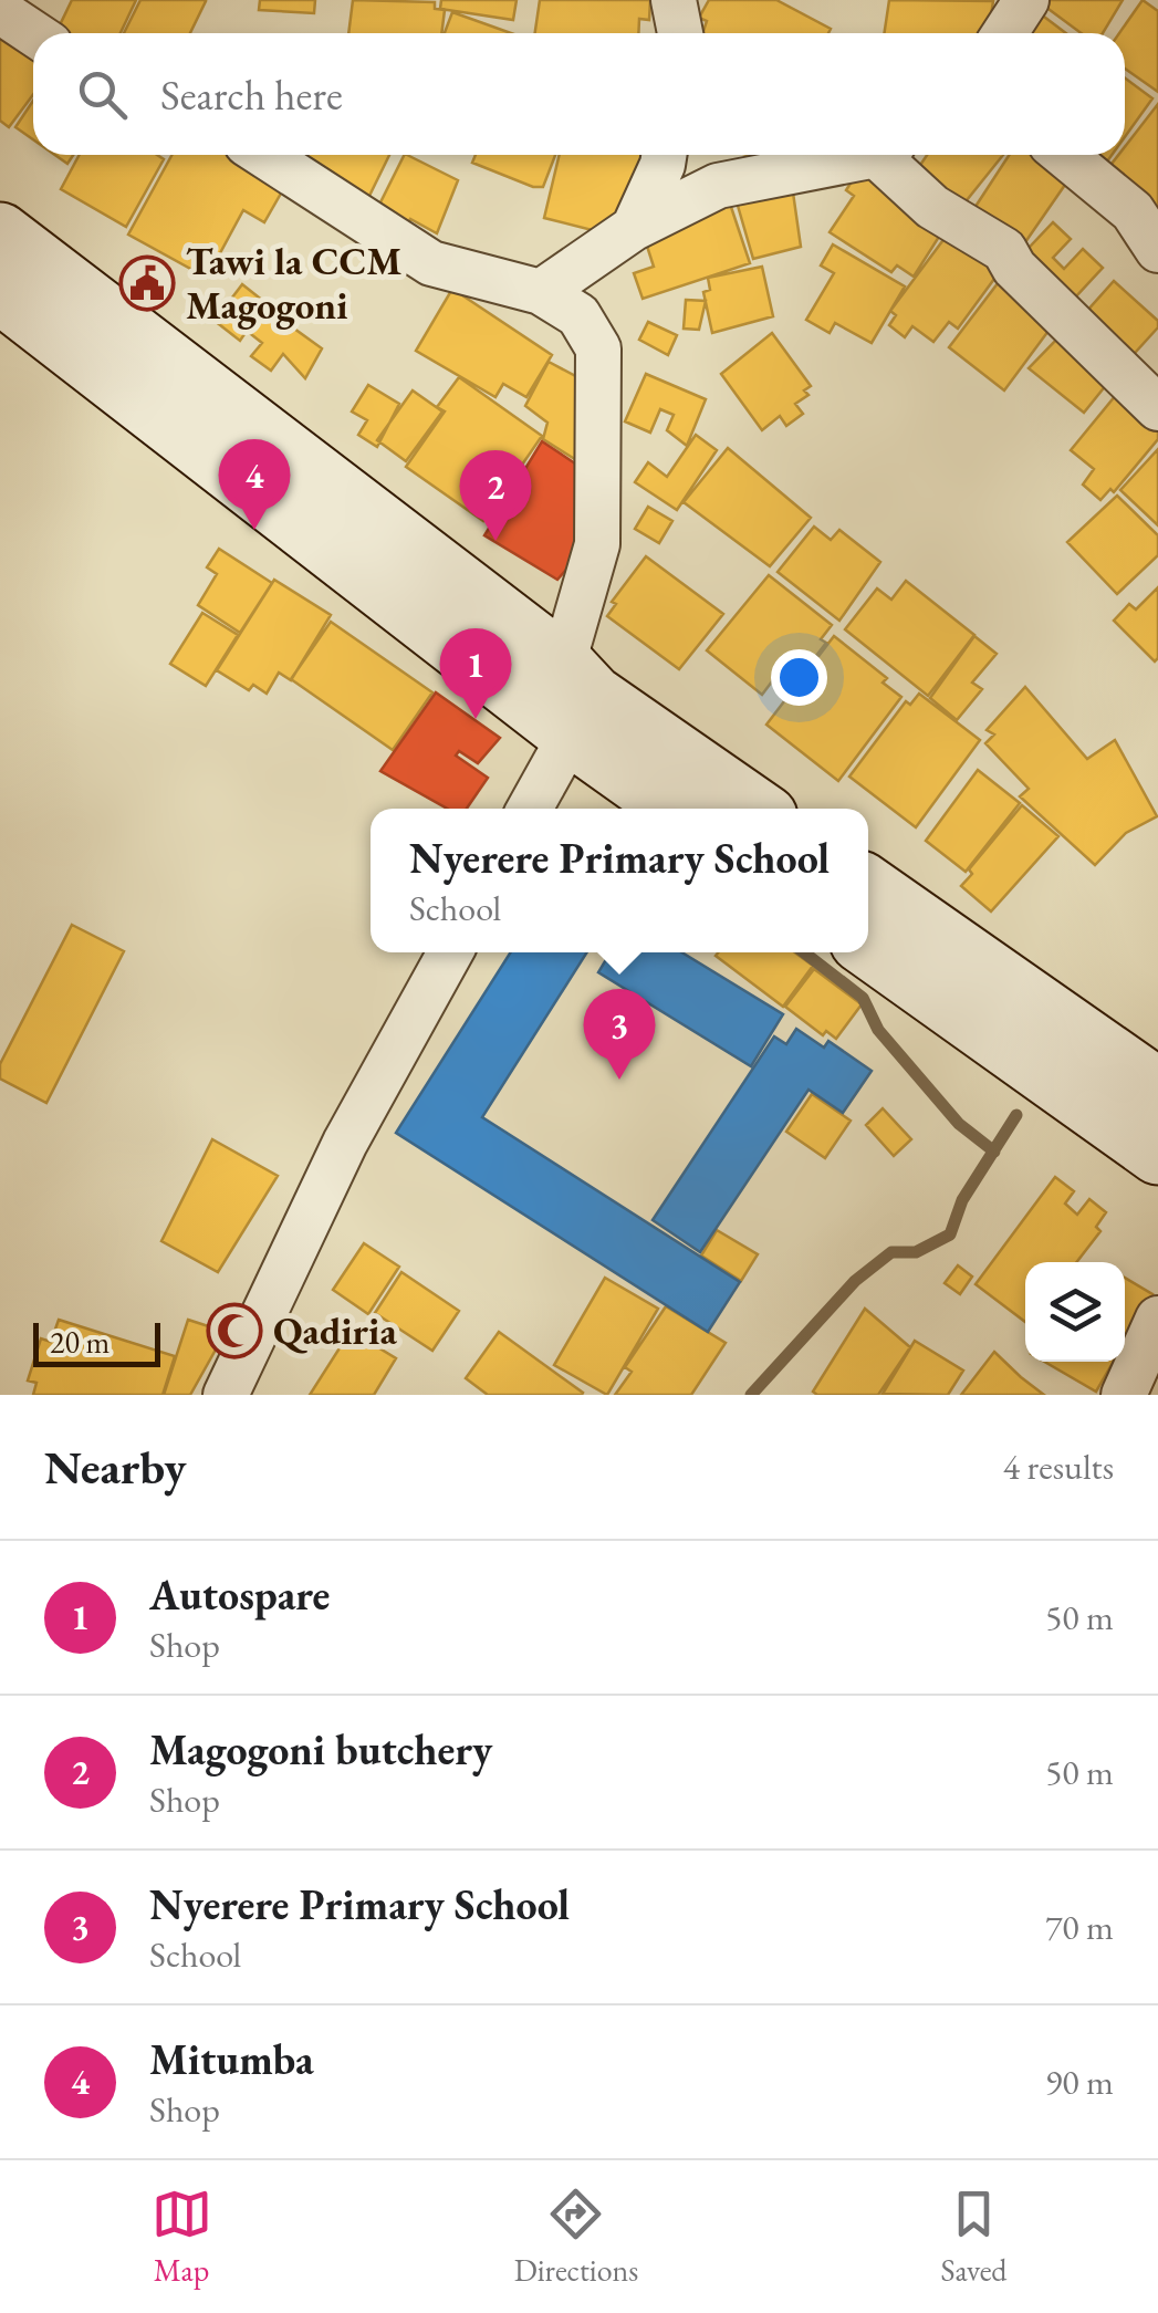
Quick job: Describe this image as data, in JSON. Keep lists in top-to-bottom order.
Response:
{
  "places": {
    "public building": ["Tawi la CCM Magogoni"],
    "mosque": ["Qadiria"]
  },
  "scale_bar": "20 m",
  "page": {
    "search": "Search here",
    "pins": [
      "4",
      "2",
      "1",
      "3"
    ],
    "popup": ["Nyerere Primary School", "School"],
    "scale": "20 m",
    "heading": ["Nearby", "4 results"],
    "list": [
      {
        "mark": "1",
        "name": "Autospare",
        "note": "Shop",
        "value": "50 m"
      },
      {
        "mark": "2",
        "name": "Magogoni butchery",
        "note": "Shop",
        "value": "50 m"
      },
      {
        "mark": "3",
        "name": "Nyerere Primary School",
        "note": "School",
        "value": "70 m"
      },
      {
        "mark": "4",
        "name": "Mitumba",
        "note": "Shop",
        "value": "90 m"
      }
    ],
    "nav": ["Map", "Directions", "Saved"]
  }
}
